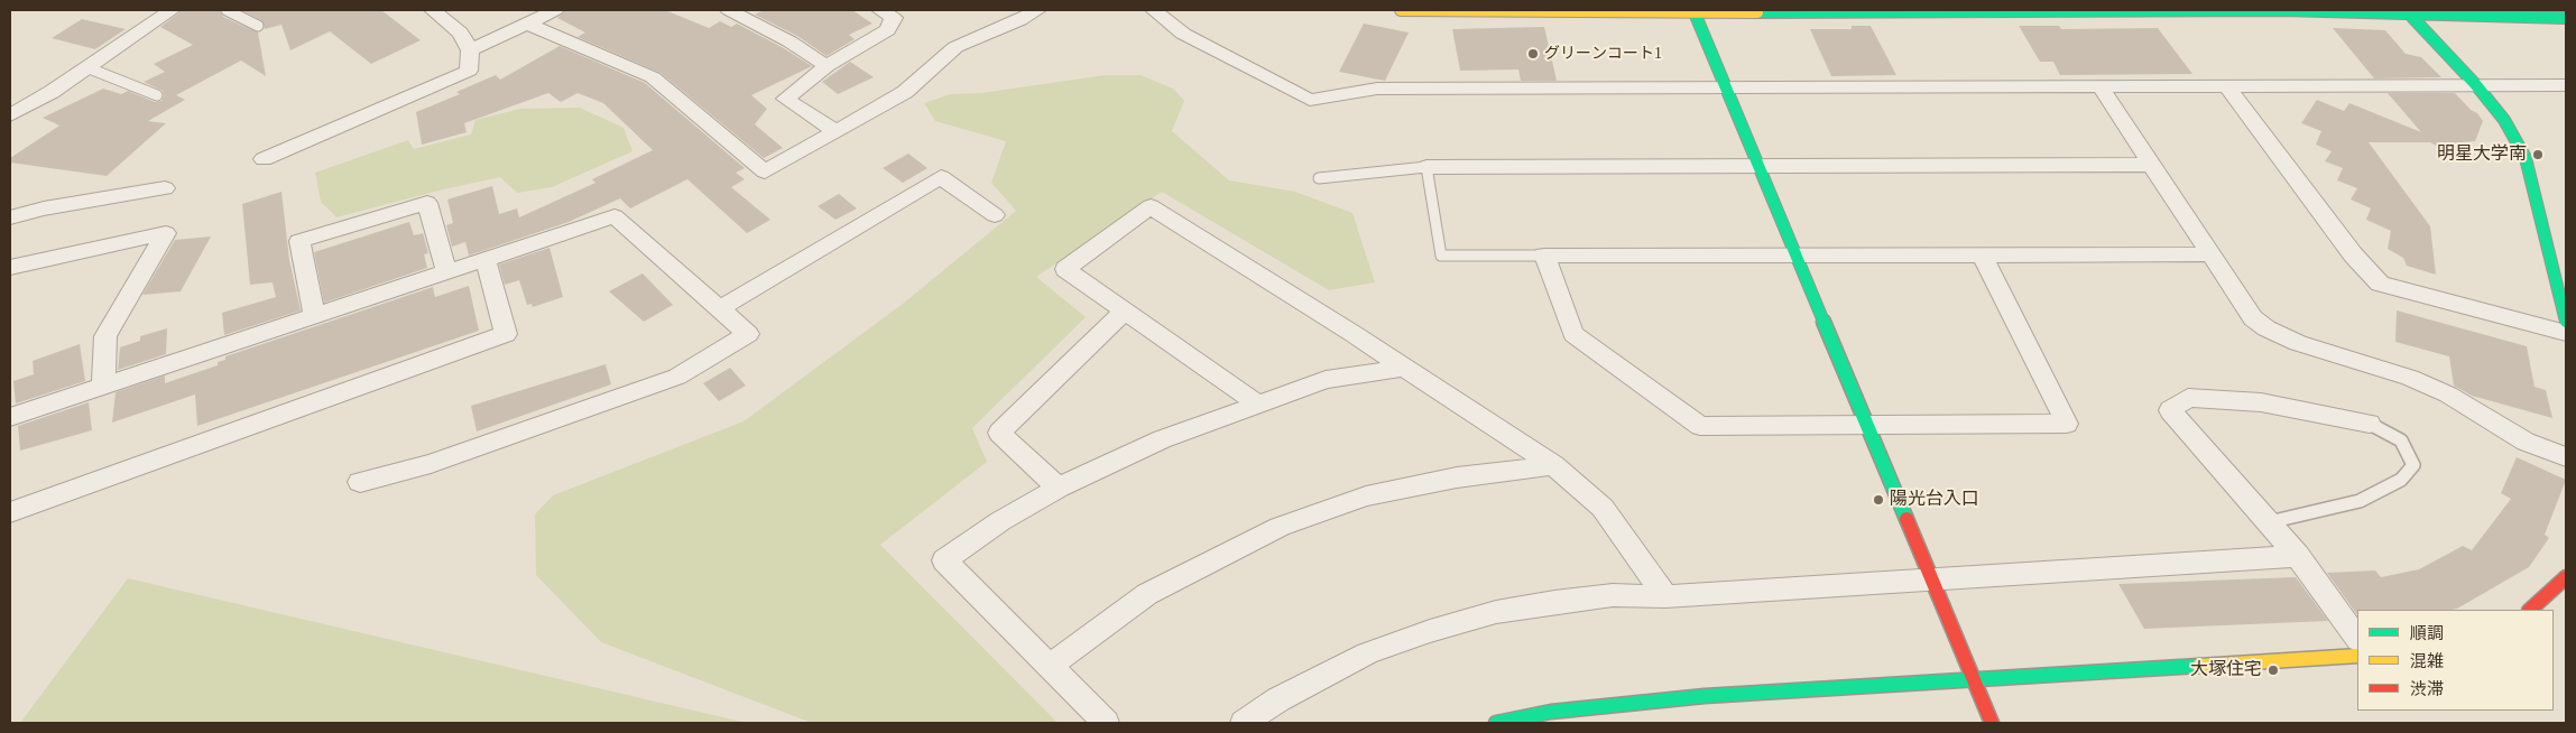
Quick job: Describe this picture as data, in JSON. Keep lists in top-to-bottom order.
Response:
{
  "places": [
    "グリーンコート1",
    "明星大学南",
    "陽光台入口",
    "大塚住宅"
  ],
  "legend": ["順調", "混雑", "渋滞"]
}
